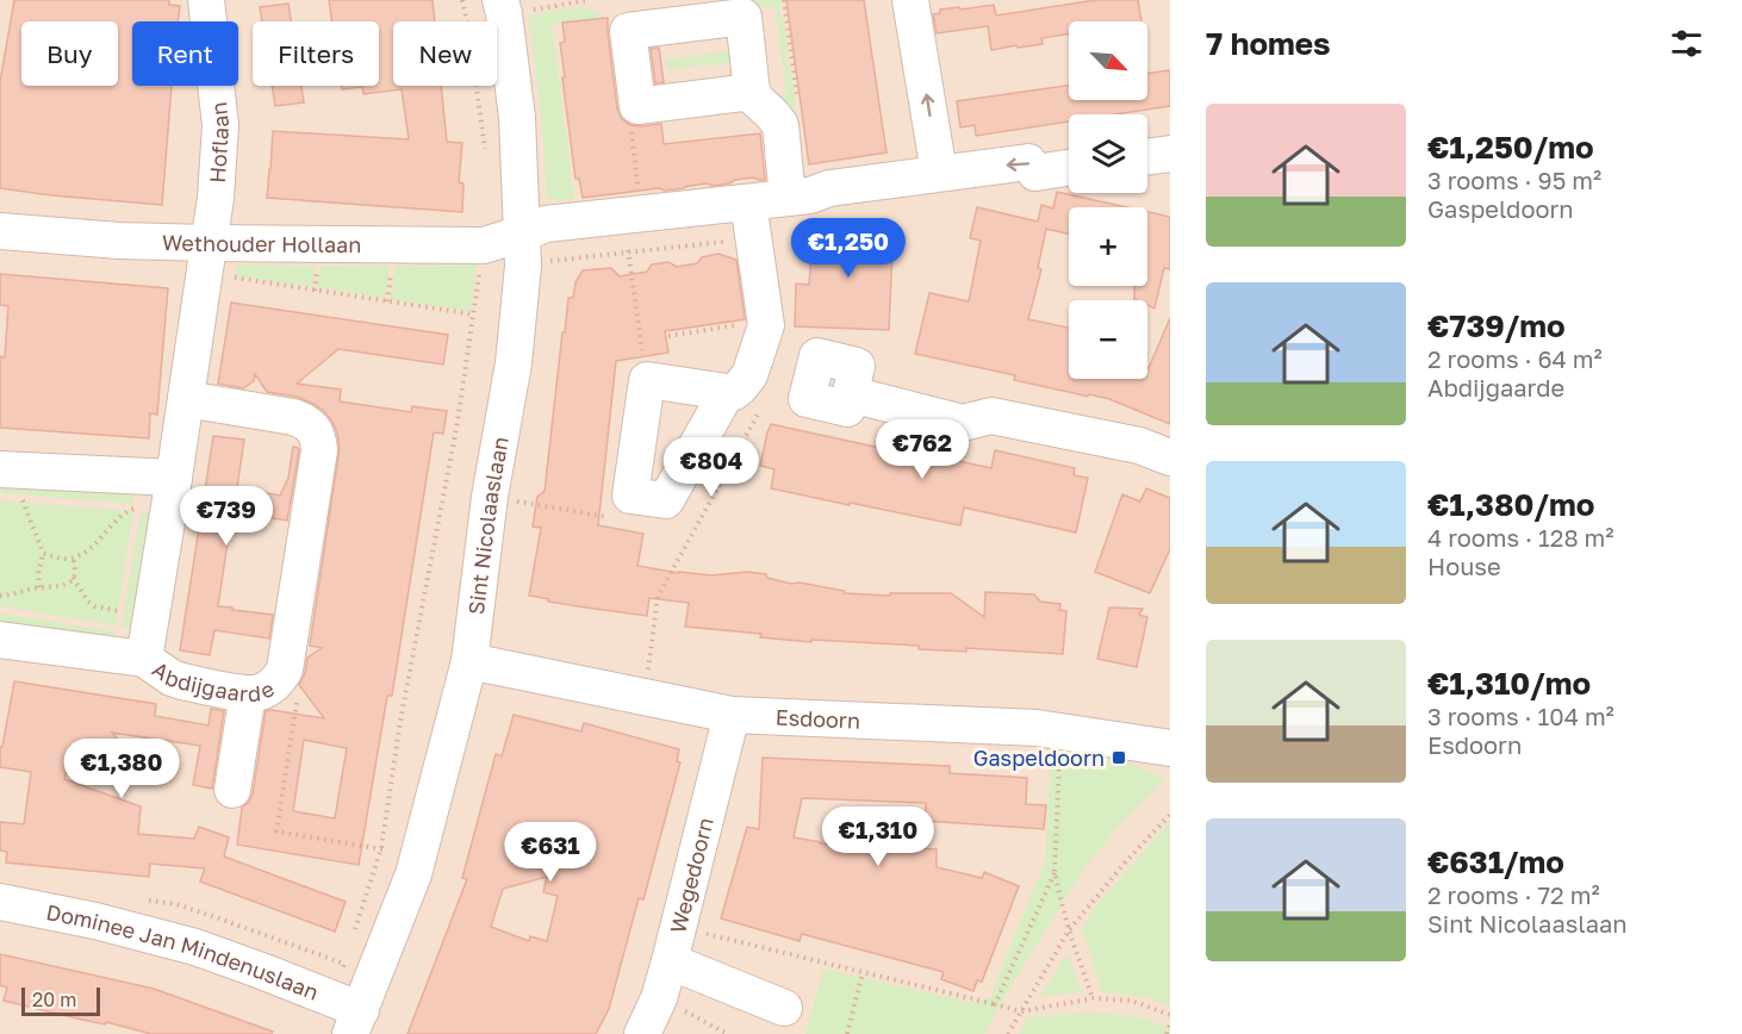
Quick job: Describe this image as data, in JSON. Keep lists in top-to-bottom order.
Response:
{
  "streets": {
    "street": [
      "Hoflaan",
      "Wethouder Hollaan",
      "Sint Nicolaaslaan",
      "Abdijgaarde",
      "Esdoorn",
      "Wegedoorn",
      "Dominee Jan Mindenuslaan"
    ]
  },
  "crossings": [
    ["Hoflaan", "Wethouder Hollaan"],
    ["Hoflaan", "Abdijgaarde"],
    ["Wethouder Hollaan", "Sint Nicolaaslaan"],
    ["Wethouder Hollaan", "Abdijgaarde"],
    ["Sint Nicolaaslaan", "Esdoorn"],
    ["Sint Nicolaaslaan", "Dominee Jan Mindenuslaan"],
    ["Esdoorn", "Wegedoorn"]
  ],
  "places": {
    "transit": ["Gaspeldoorn"]
  },
  "scale_bar": "20 m",
  "north": "bottom right",
  "page": {
    "heading": "7 homes",
    "map_buttons": ["+", "−"],
    "chip": [
      "Buy",
      "Rent",
      "Filters",
      "New"
    ],
    "list": [
      {
        "name": "€1,250/mo",
        "note": "3 rooms · 95 m² · Gaspeldoorn"
      },
      {
        "name": "€739/mo",
        "note": "2 rooms · 64 m² · Abdijgaarde"
      },
      {
        "name": "€1,380/mo",
        "note": "4 rooms · 128 m² · House"
      },
      {
        "name": "€1,310/mo",
        "note": "3 rooms · 104 m² · Esdoorn"
      },
      {
        "name": "€631/mo",
        "note": "2 rooms · 72 m² · Sint Nicolaaslaan"
      }
    ],
    "price": [
      "€1,250",
      "€762",
      "€804",
      "€739",
      "€1,380",
      "€1,310",
      "€631"
    ],
    "scale": "20 m"
  }
}
